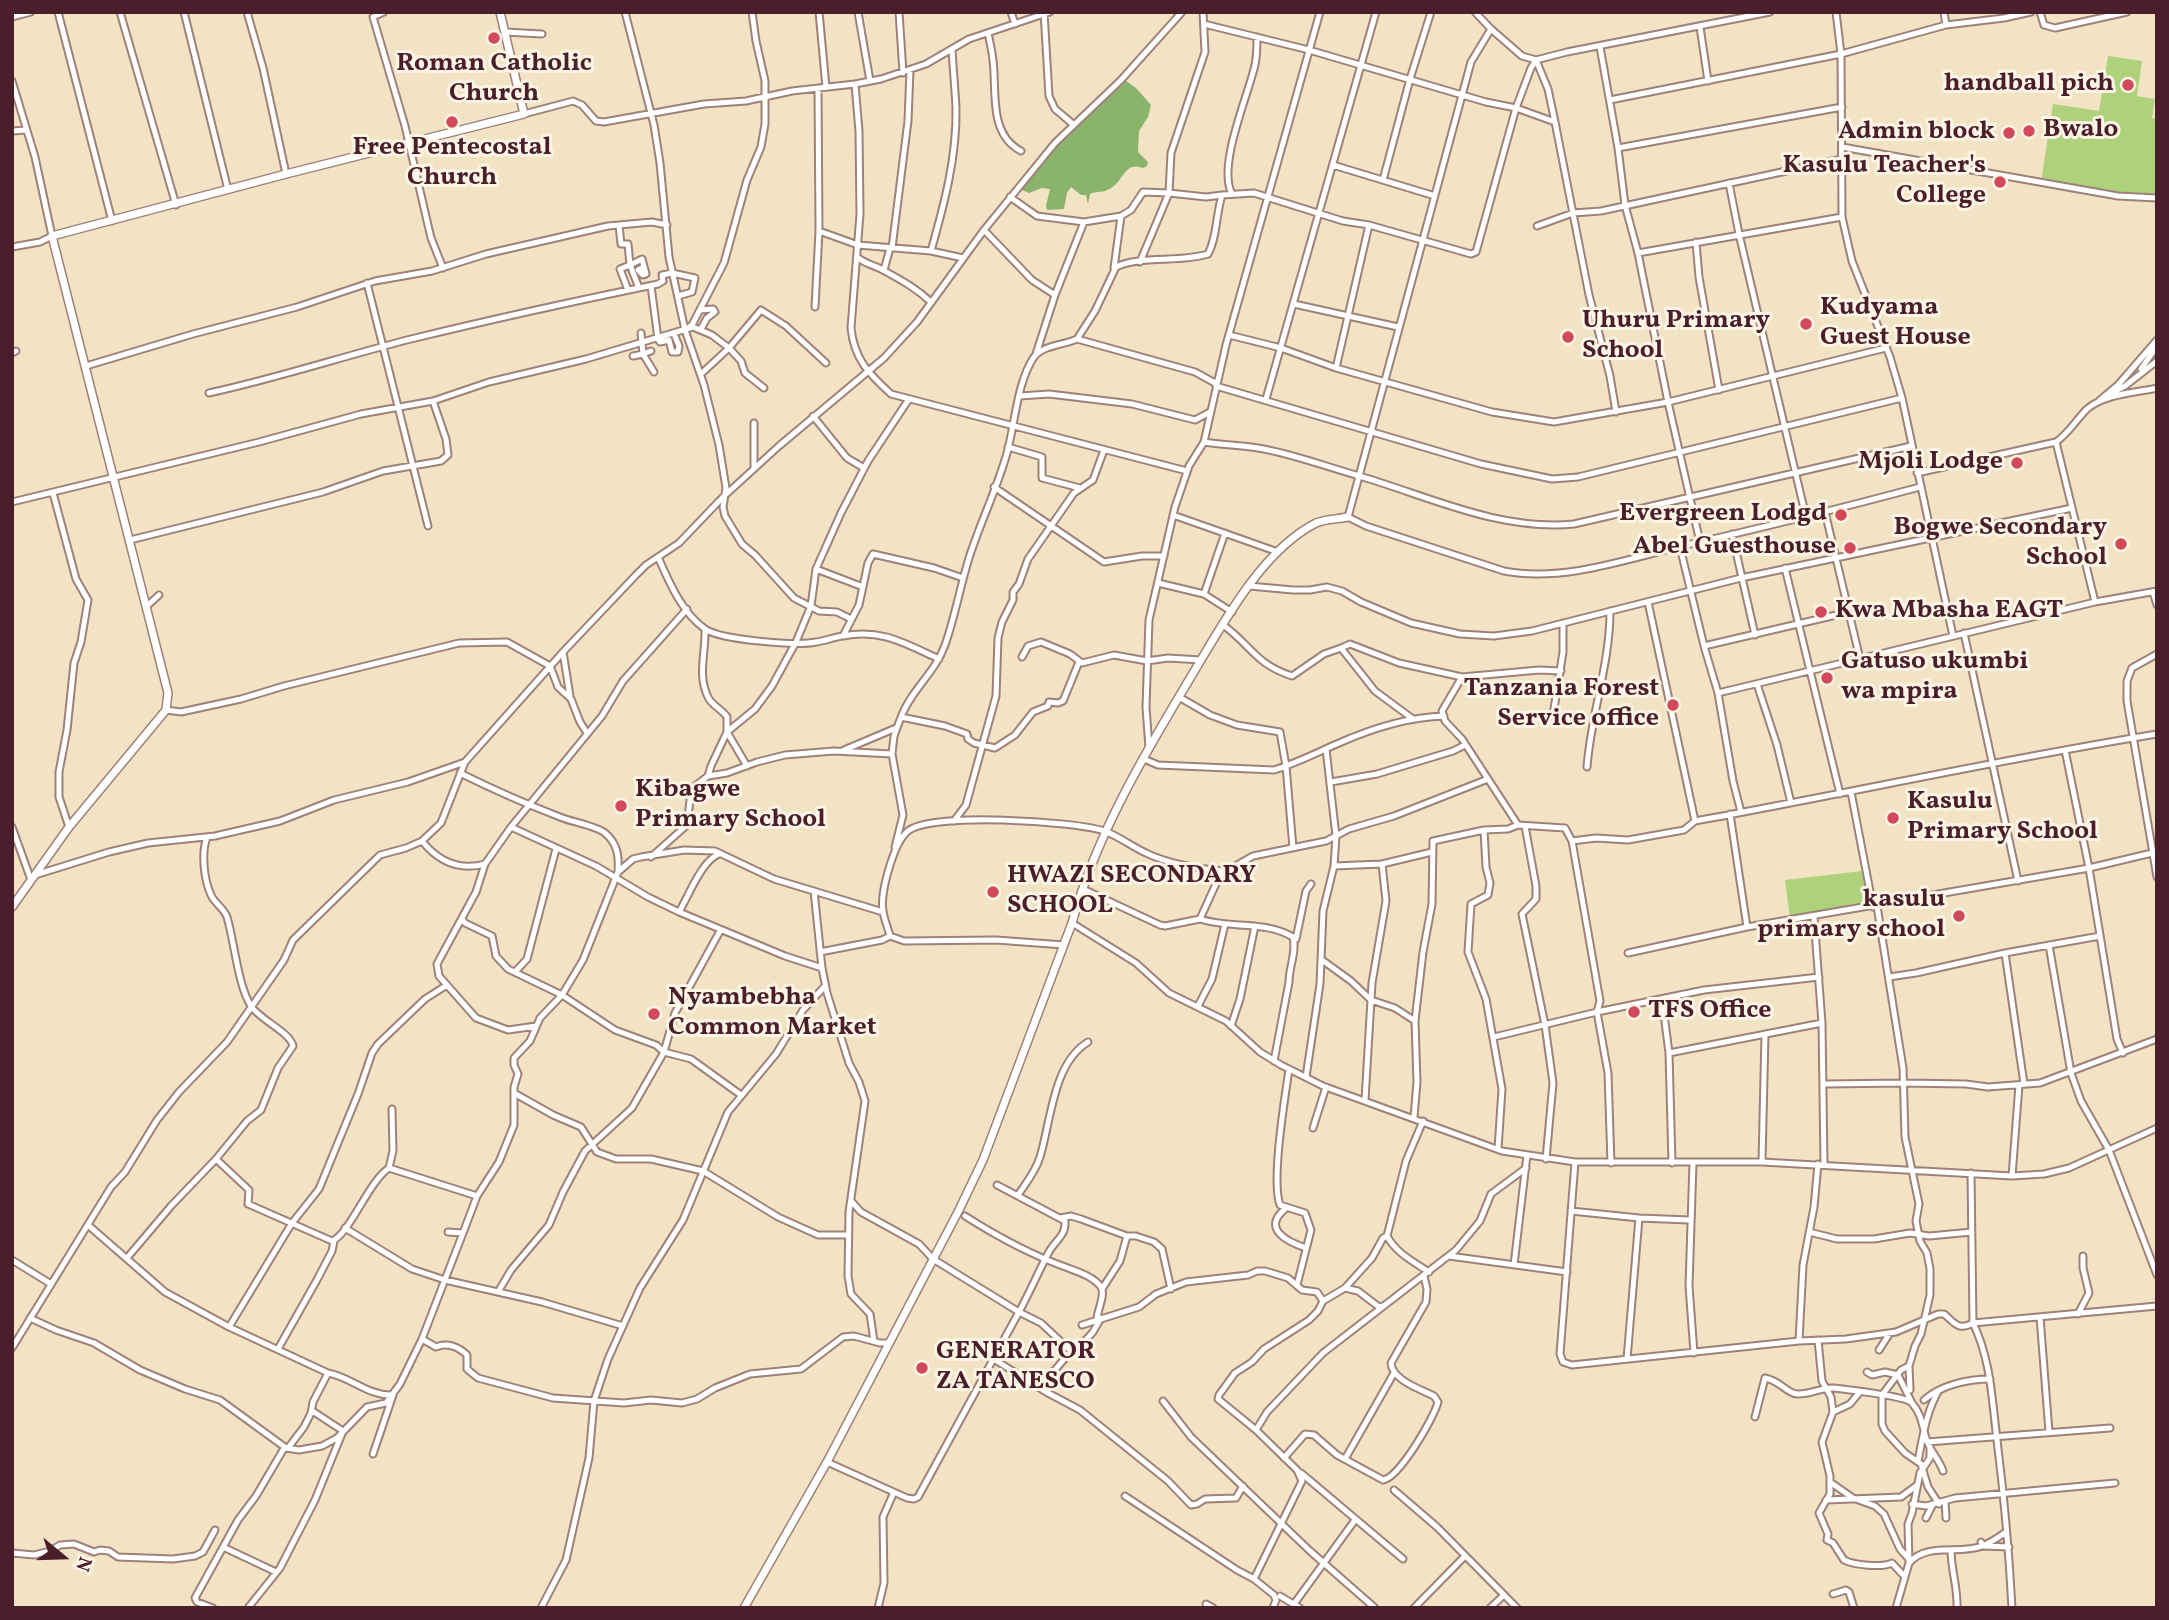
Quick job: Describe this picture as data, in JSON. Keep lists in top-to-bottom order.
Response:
{
  "places": [
    "Roman Catholic Church",
    "handball pich",
    "Free Pentecostal Church",
    "Bwalo",
    "Admin block",
    "Kasulu Teacher's College",
    "Kudyama Guest House",
    "Uhuru Primary School",
    "Mjoli Lodge",
    "Evergreen Lodgd",
    "Bogwe Secondary School",
    "Abel Guesthouse",
    "Kwa Mbasha EAGT",
    "Gatuso ukumbi wa mpira",
    "Tanzania Forest Service office",
    "Kibagwe Primary School",
    "Kasulu Primary School",
    "HWAZI SECONDARY SCHOOL",
    "kasulu primary school",
    "TFS Office",
    "Nyambebha Common Market",
    "GENERATOR ZA TANESCO"
  ],
  "north": "right"
}
